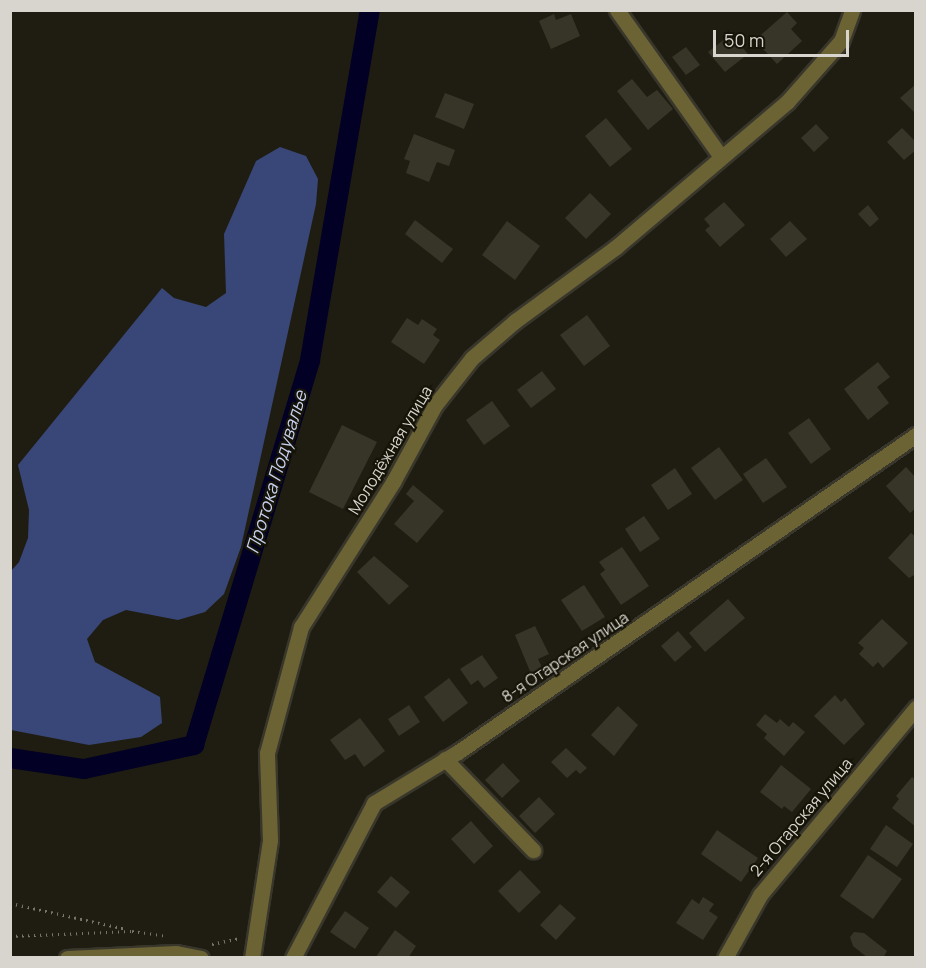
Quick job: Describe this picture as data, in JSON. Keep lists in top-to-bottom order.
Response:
{
  "streets": {
    "street": ["Молодёжная улица", "8-я Отарская улица", "2-я Отарская улица"]
  },
  "water": ["Протока Подувалье"],
  "scale_bar": "50 m"
}
